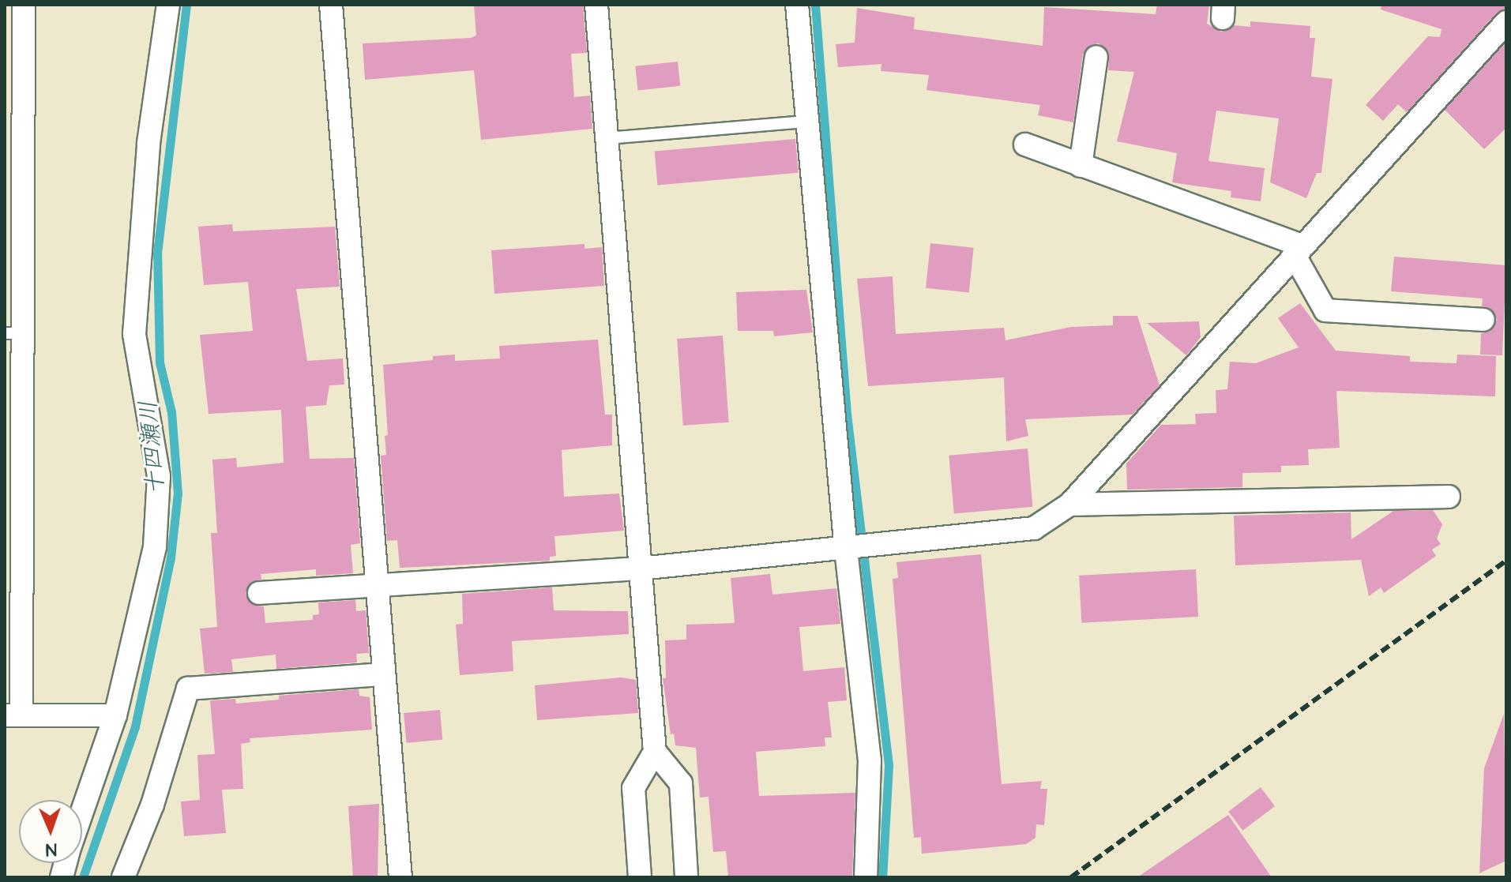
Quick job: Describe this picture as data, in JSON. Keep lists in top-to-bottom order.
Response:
{
  "water": ["十四瀬川"],
  "north": "bottom"
}
